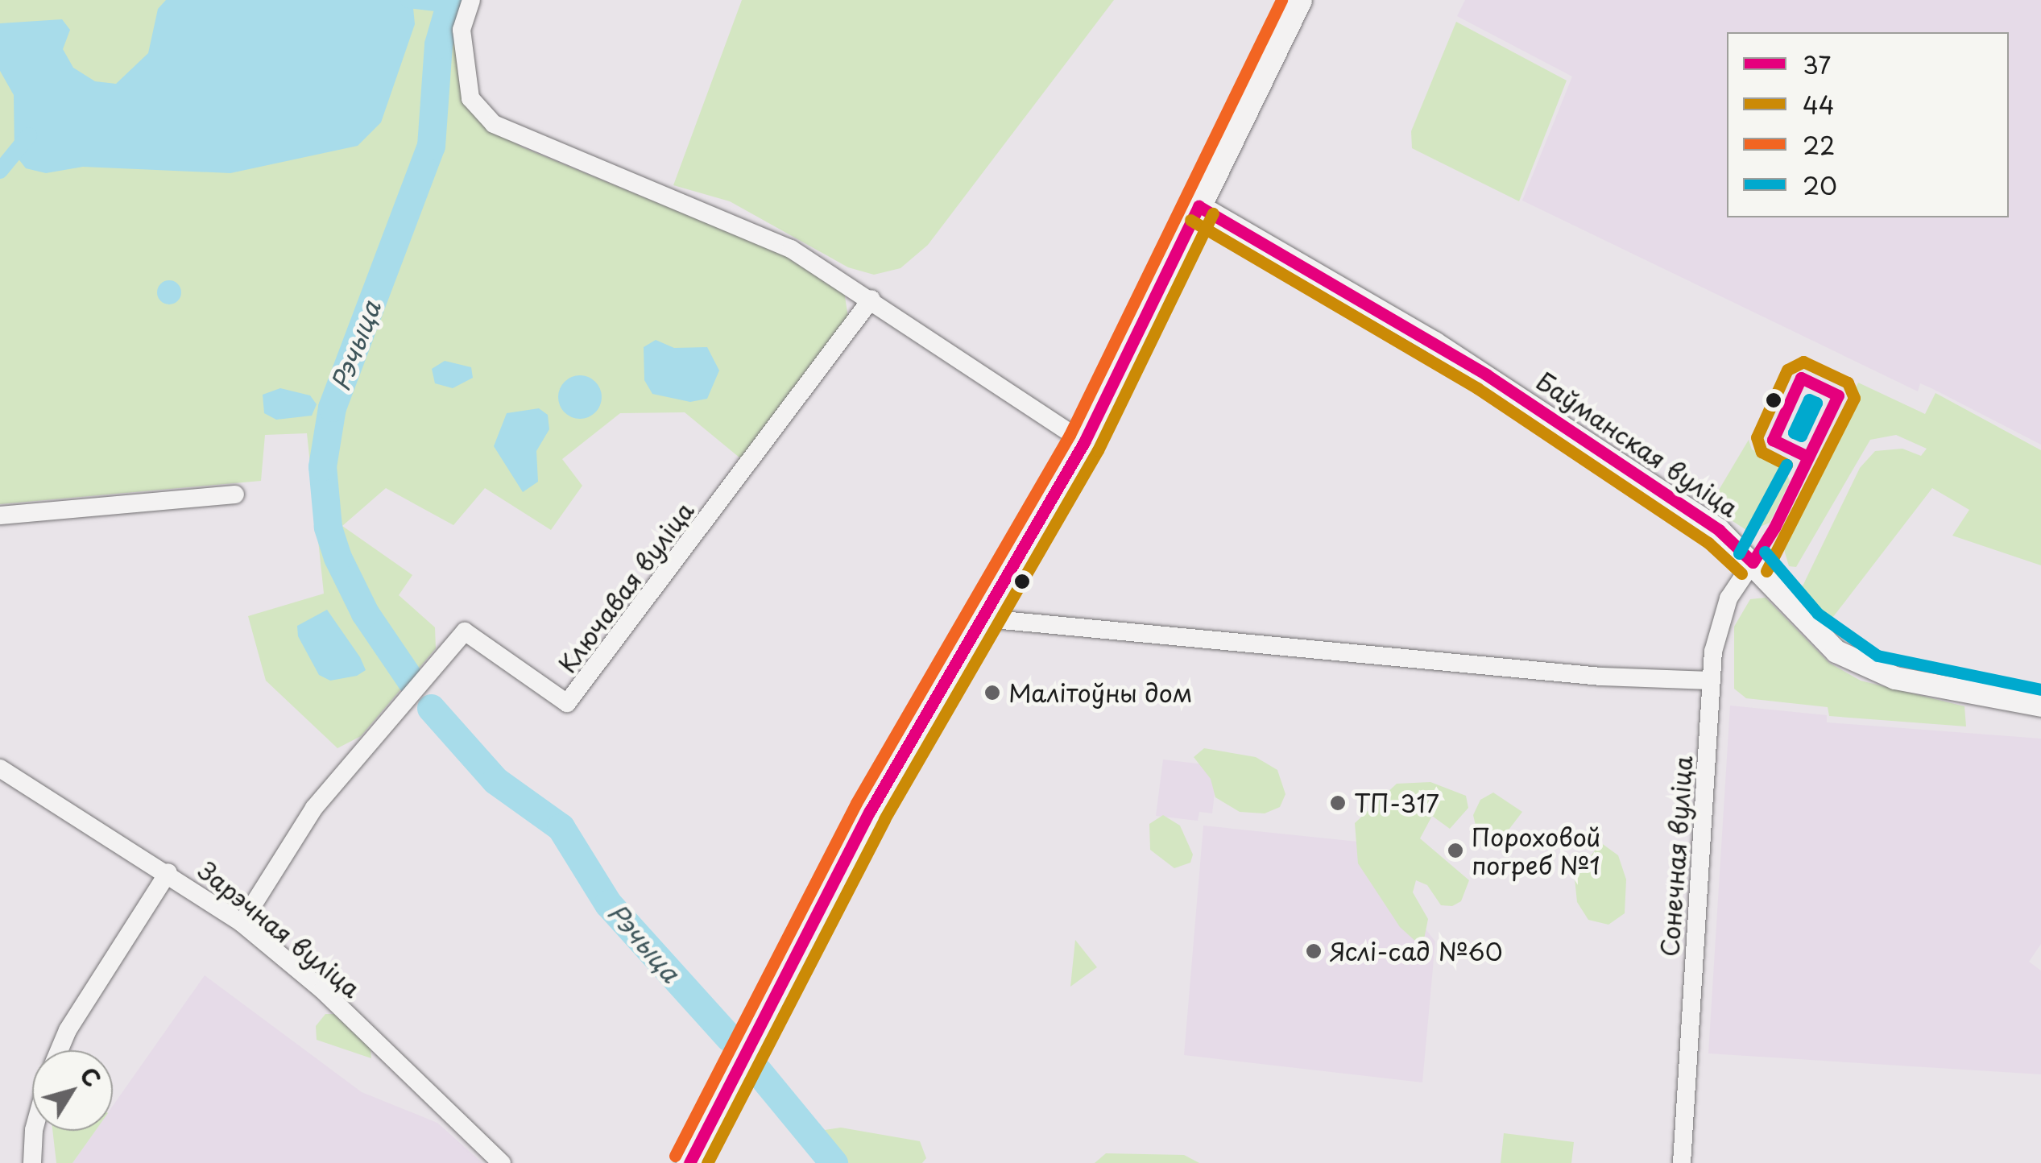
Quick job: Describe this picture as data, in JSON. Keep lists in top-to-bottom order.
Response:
{
  "streets": {
    "street": [
      "Баўманская вуліца",
      "Ключавая вуліца",
      "Сонечная вуліца",
      "Зарэчная вуліца"
    ]
  },
  "crossings": [
    ["Баўманская вуліца", "Сонечная вуліца"],
    ["Ключавая вуліца", "Зарэчная вуліца"]
  ],
  "water": ["Рэчыца"],
  "places": [
    "Малітоўны дом",
    "ТП-317",
    "Пороховой погреб №1",
    "Яслі-сад №60"
  ],
  "lines": [
    "transit line 22",
    "transit line 37",
    "transit line 44",
    "transit line 20"
  ],
  "legend": [
    "37",
    "44",
    "22",
    "20"
  ],
  "north": "top right"
}
